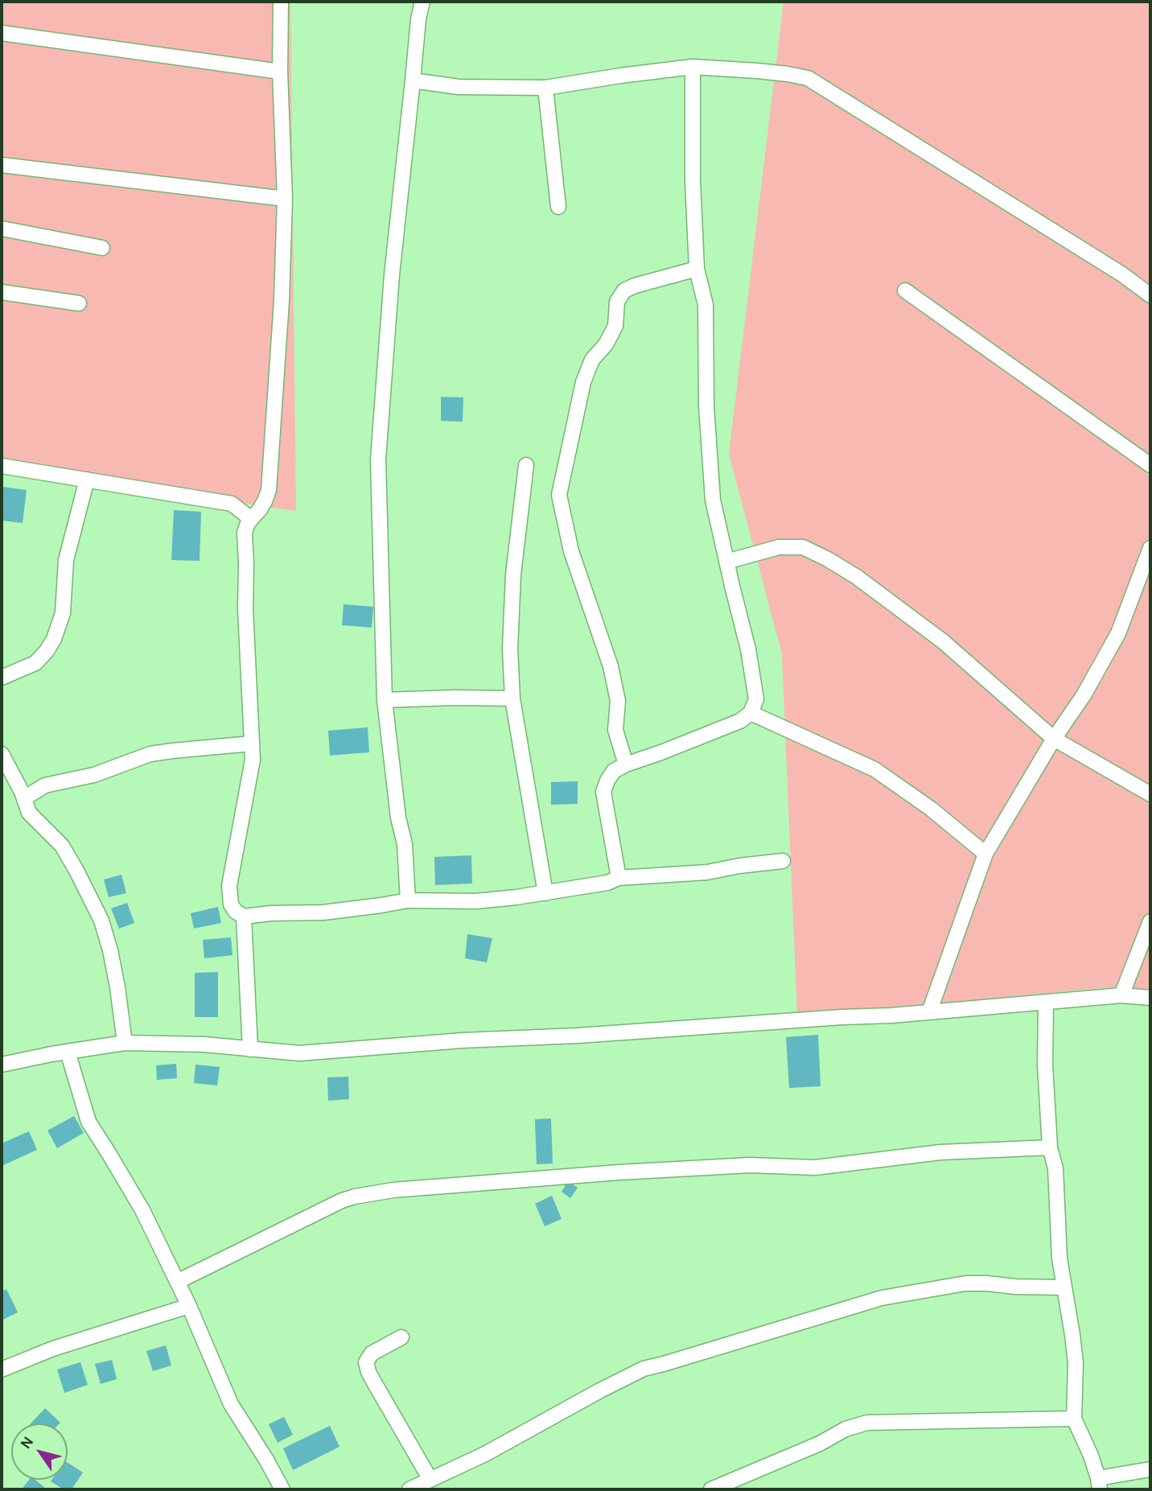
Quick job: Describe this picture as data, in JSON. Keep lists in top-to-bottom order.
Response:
{
  "north": "top left"
}
